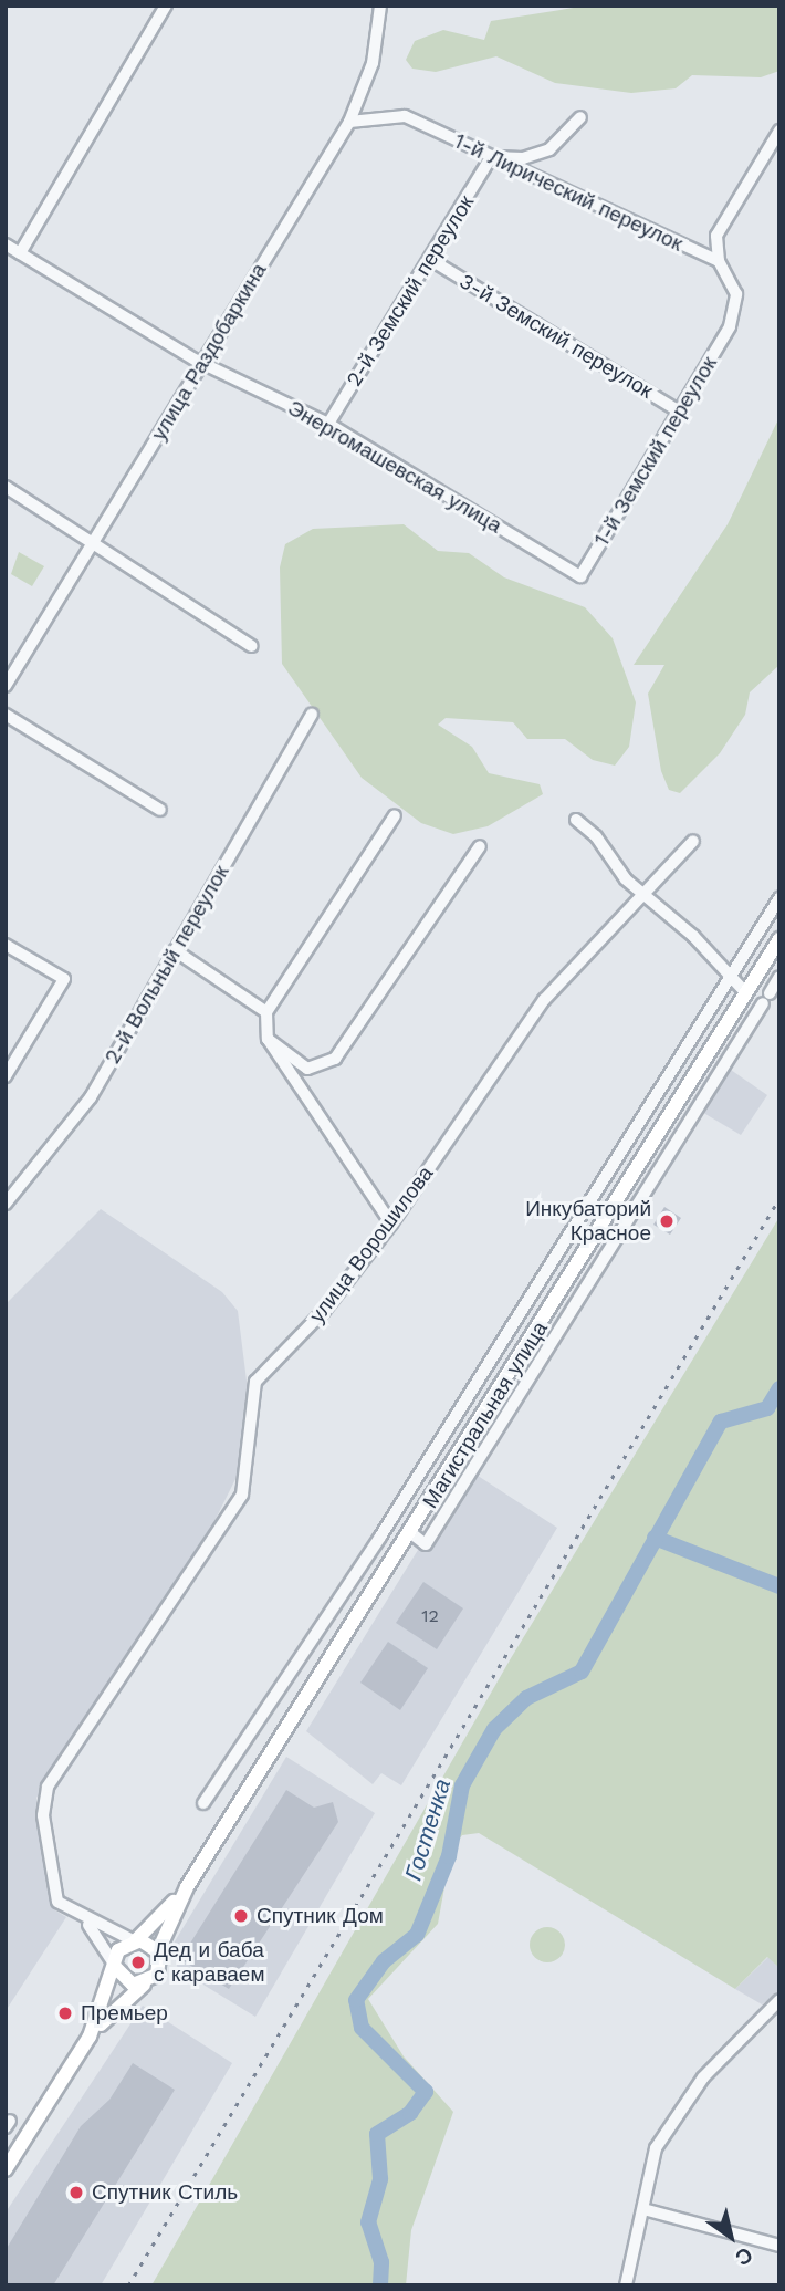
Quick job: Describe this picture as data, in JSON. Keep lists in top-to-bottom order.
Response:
{
  "streets": {
    "main road": ["Магистральная улица"],
    "street": [
      "1-й Лирический переулок",
      "2-й Земский переулок",
      "3-й Земский переулок",
      "улица Раздобаркина",
      "1-й Земский переулок",
      "Энергомашевская улица",
      "2-й Вольный переулок",
      "улица Ворошилова"
    ]
  },
  "crossings": [
    ["1-й Лирический переулок", "2-й Земский переулок"],
    ["1-й Лирический переулок", "улица Раздобаркина"],
    ["1-й Лирический переулок", "1-й Земский переулок"],
    ["2-й Земский переулок", "3-й Земский переулок"],
    ["2-й Земский переулок", "Энергомашевская улица"],
    ["3-й Земский переулок", "1-й Земский переулок"],
    ["улица Раздобаркина", "Энергомашевская улица"],
    ["1-й Земский переулок", "Энергомашевская улица"]
  ],
  "water": ["Гостенка"],
  "places": [
    "Инкубаторий Красное",
    "Спутник Дом",
    "Дед и баба с караваем",
    "Премьер",
    "Спутник Стиль"
  ],
  "house_numbers": ["12"],
  "north": "bottom right"
}
